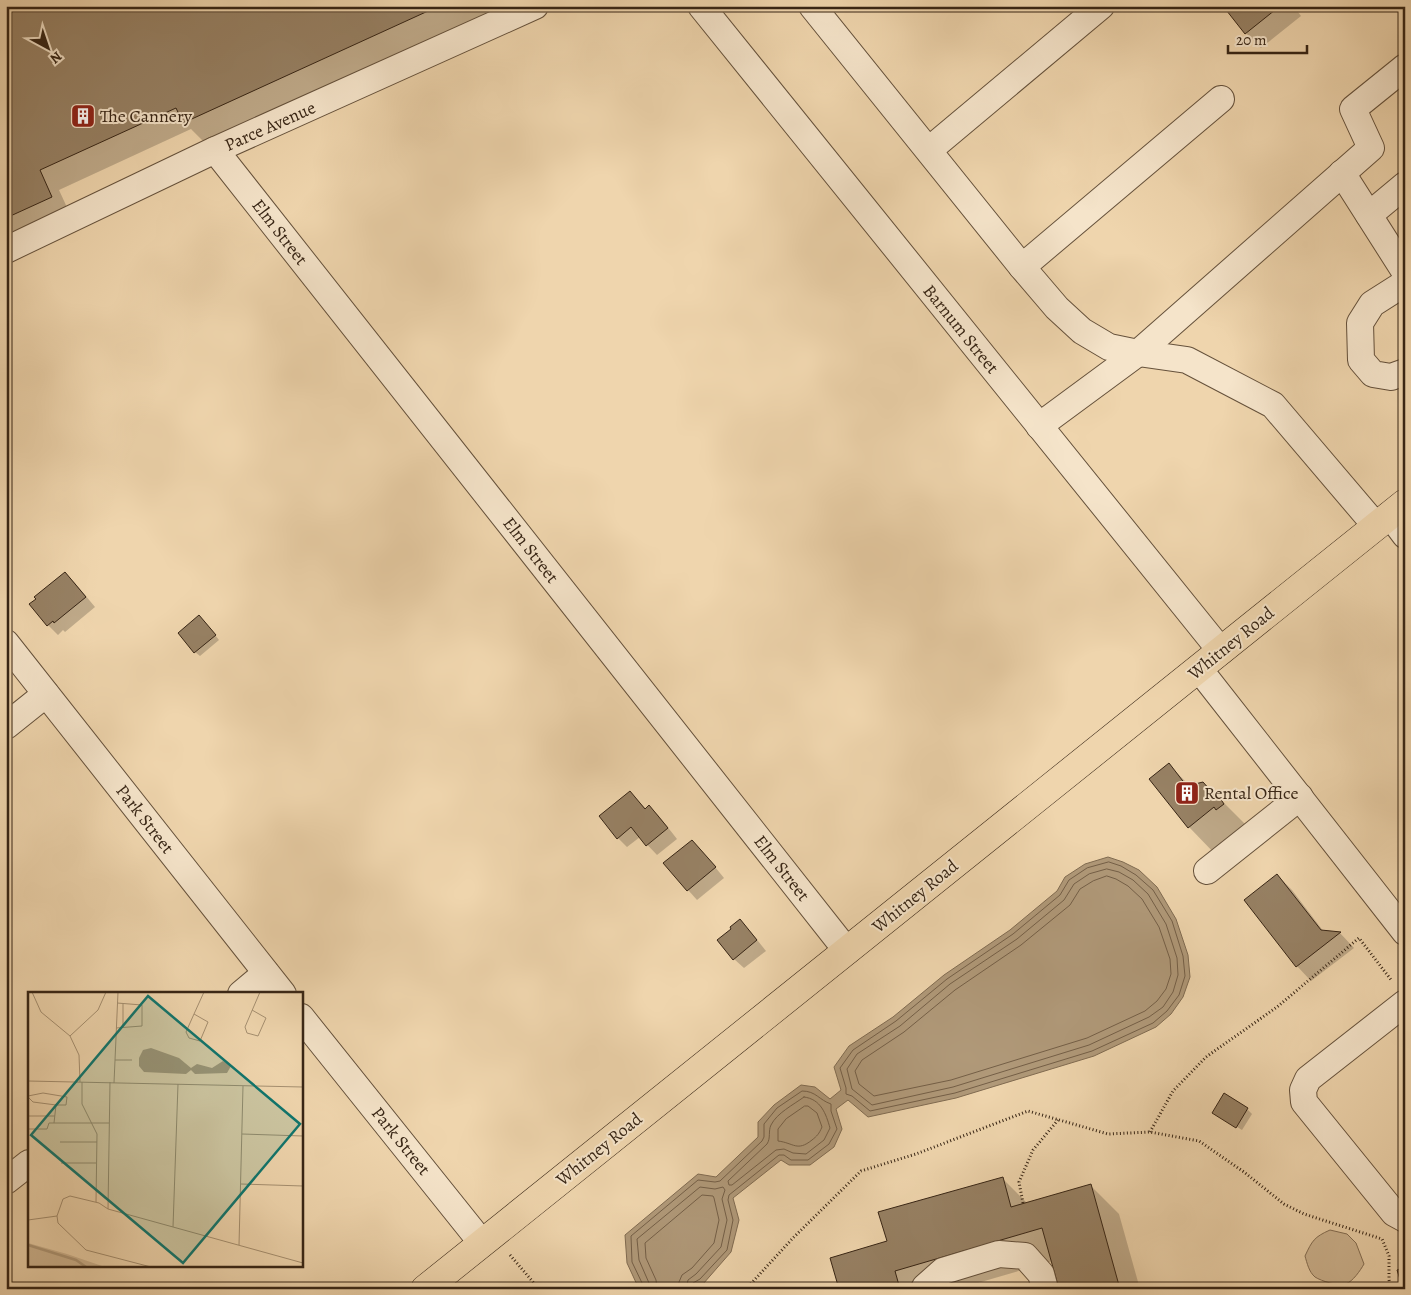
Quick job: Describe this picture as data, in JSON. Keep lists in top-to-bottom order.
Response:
{
  "streets": {
    "main road": ["Whitney Road"],
    "street": [
      "Parce Avenue",
      "Elm Street",
      "Barnum Street",
      "Park Street"
    ]
  },
  "crossings": [
    ["Parce Avenue", "Elm Street"],
    ["Elm Street", "Whitney Road"],
    ["Barnum Street", "Whitney Road"],
    ["Whitney Road", "Park Street"]
  ],
  "places": {
    "building": ["The Cannery", "Rental Office"]
  },
  "scale_bar": "20 m",
  "north": "bottom right"
}
